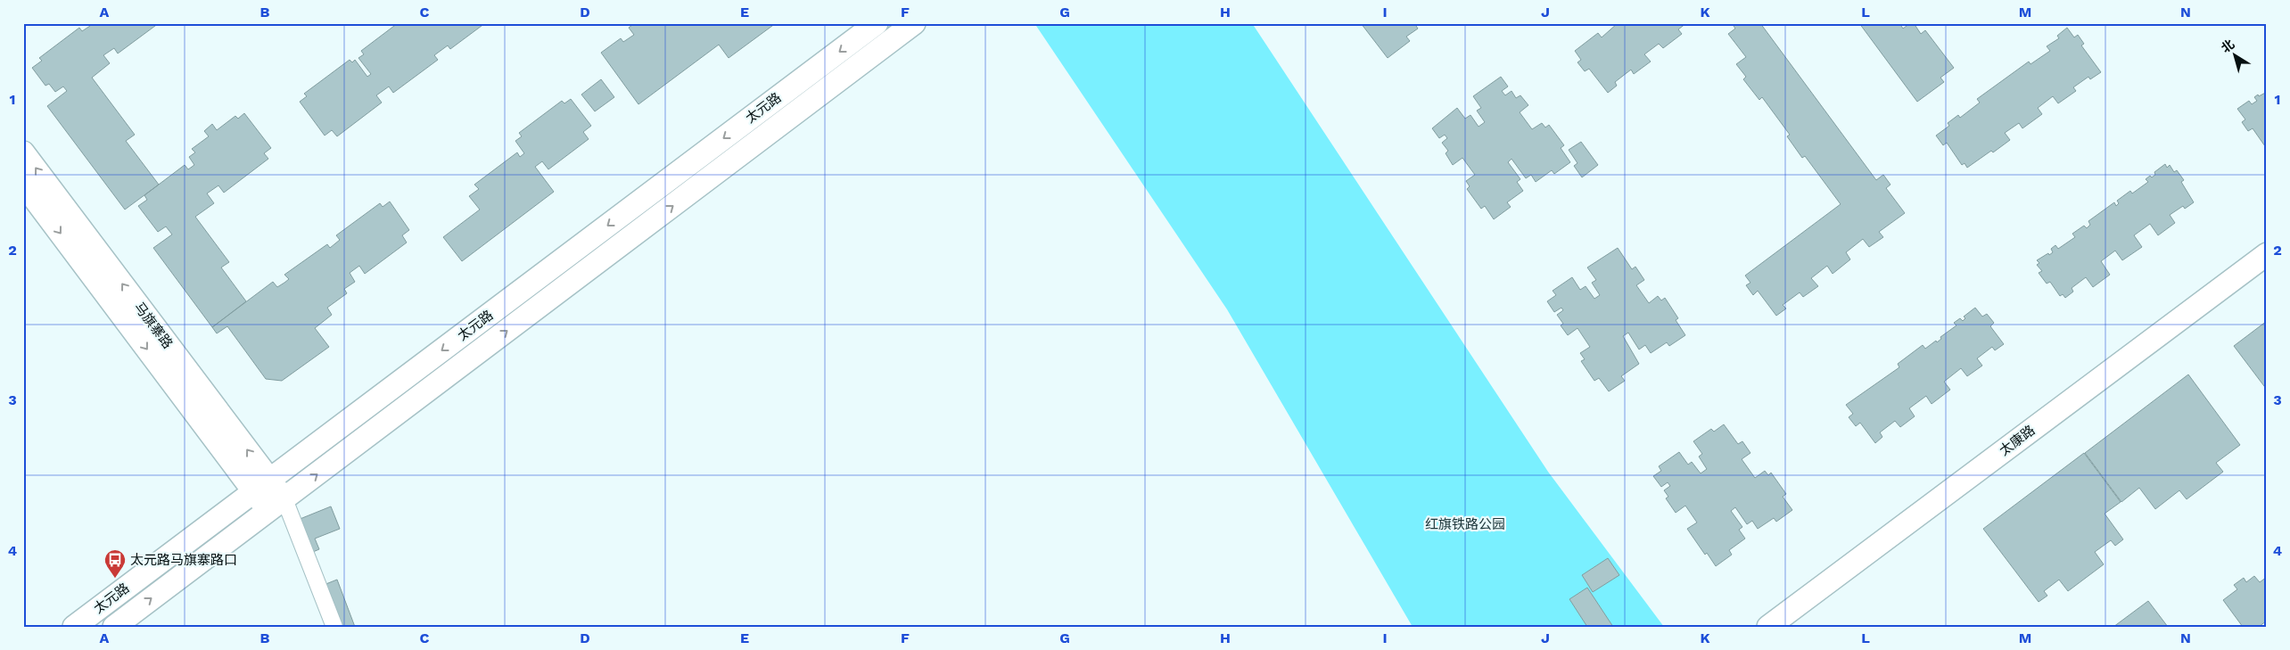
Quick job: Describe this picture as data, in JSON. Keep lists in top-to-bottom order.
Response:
{
  "streets": {
    "main road": ["太元路", "马旗寨路", "太康路"]
  },
  "crossings": [
    ["太元路", "马旗寨路"]
  ],
  "parks": ["红旗铁路公园"],
  "places": {
    "bus stop": ["太元路马旗寨路口"]
  },
  "north": "top left",
  "grid": {
    "columns": [
      "A",
      "B",
      "C",
      "D",
      "E",
      "F",
      "G",
      "H",
      "I",
      "J",
      "K",
      "L",
      "M",
      "N"
    ],
    "rows": [
      "1",
      "2",
      "3",
      "4"
    ]
  }
}
